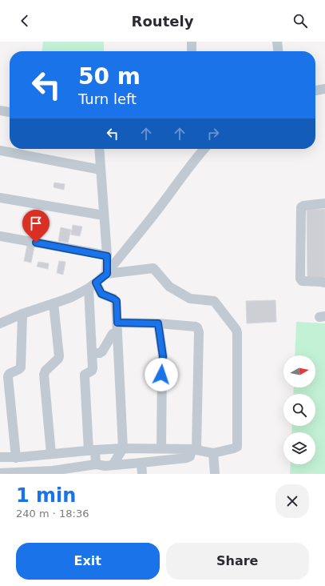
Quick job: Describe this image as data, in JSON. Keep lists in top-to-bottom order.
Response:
{
  "north": "right",
  "page": {
    "header": "Routely",
    "turn": ["50 m", "Turn left"],
    "heading": ["1 min", "240 m · 18:36"],
    "buttons": ["Exit", "Share"]
  }
}
